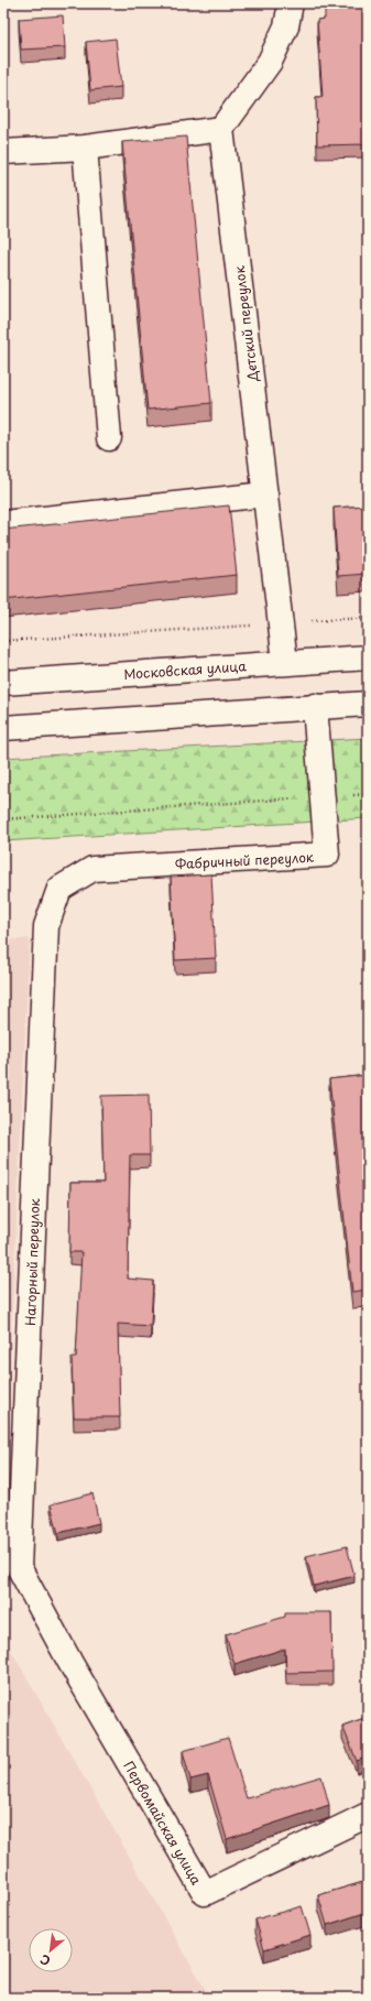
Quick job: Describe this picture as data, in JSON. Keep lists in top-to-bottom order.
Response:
{
  "streets": {
    "main road": [
      "Детский переулок",
      "Московская улица",
      "Фабричный переулок",
      "Нагорный переулок",
      "Первомайская улица"
    ]
  },
  "crossings": [
    ["Детский переулок", "Московская улица"],
    ["Фабричный переулок", "Нагорный переулок"],
    ["Нагорный переулок", "Первомайская улица"]
  ],
  "north": "bottom left"
}
